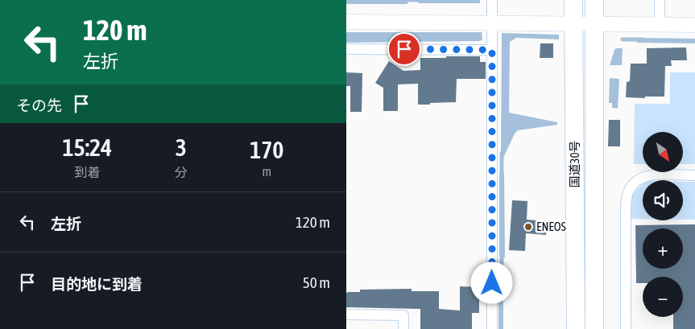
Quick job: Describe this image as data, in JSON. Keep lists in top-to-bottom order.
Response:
{
  "streets": {
    "highway": ["国道30号"]
  },
  "places": ["ENEOS"],
  "north": "bottom right",
  "page": {
    "turn": ["120 m", "左折"],
    "then": "その先",
    "eta": [
      "15:24",
      "到着",
      "3",
      "分",
      "170",
      "m"
    ],
    "map_buttons": ["+", "−"],
    "list": [
      {
        "name": "左折",
        "value": "120 m"
      },
      {
        "name": "目的地に到着",
        "value": "50 m"
      }
    ]
  }
}
